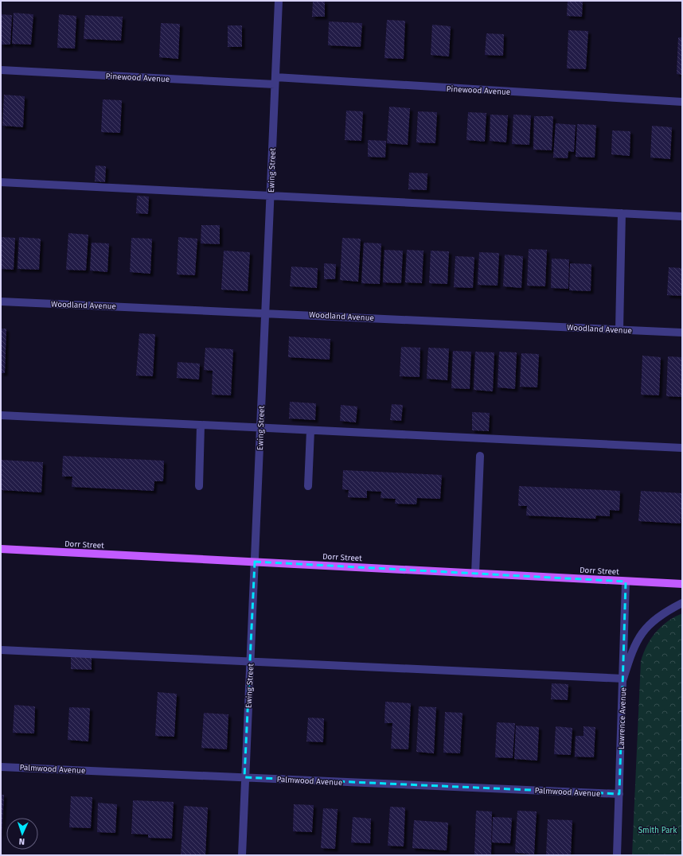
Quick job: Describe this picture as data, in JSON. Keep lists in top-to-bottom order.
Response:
{
  "streets": {
    "main road": ["Dorr Street"],
    "street": [
      "Pinewood Avenue",
      "Ewing Street",
      "Woodland Avenue",
      "Lawrence Avenue",
      "Palmwood Avenue"
    ]
  },
  "crossings": [
    ["Pinewood Avenue", "Ewing Street"],
    ["Ewing Street", "Woodland Avenue"],
    ["Ewing Street", "Dorr Street"],
    ["Ewing Street", "Palmwood Avenue"],
    ["Dorr Street", "Lawrence Avenue"],
    ["Lawrence Avenue", "Palmwood Avenue"]
  ],
  "parks": ["Smith Park"],
  "north": "bottom"
}
